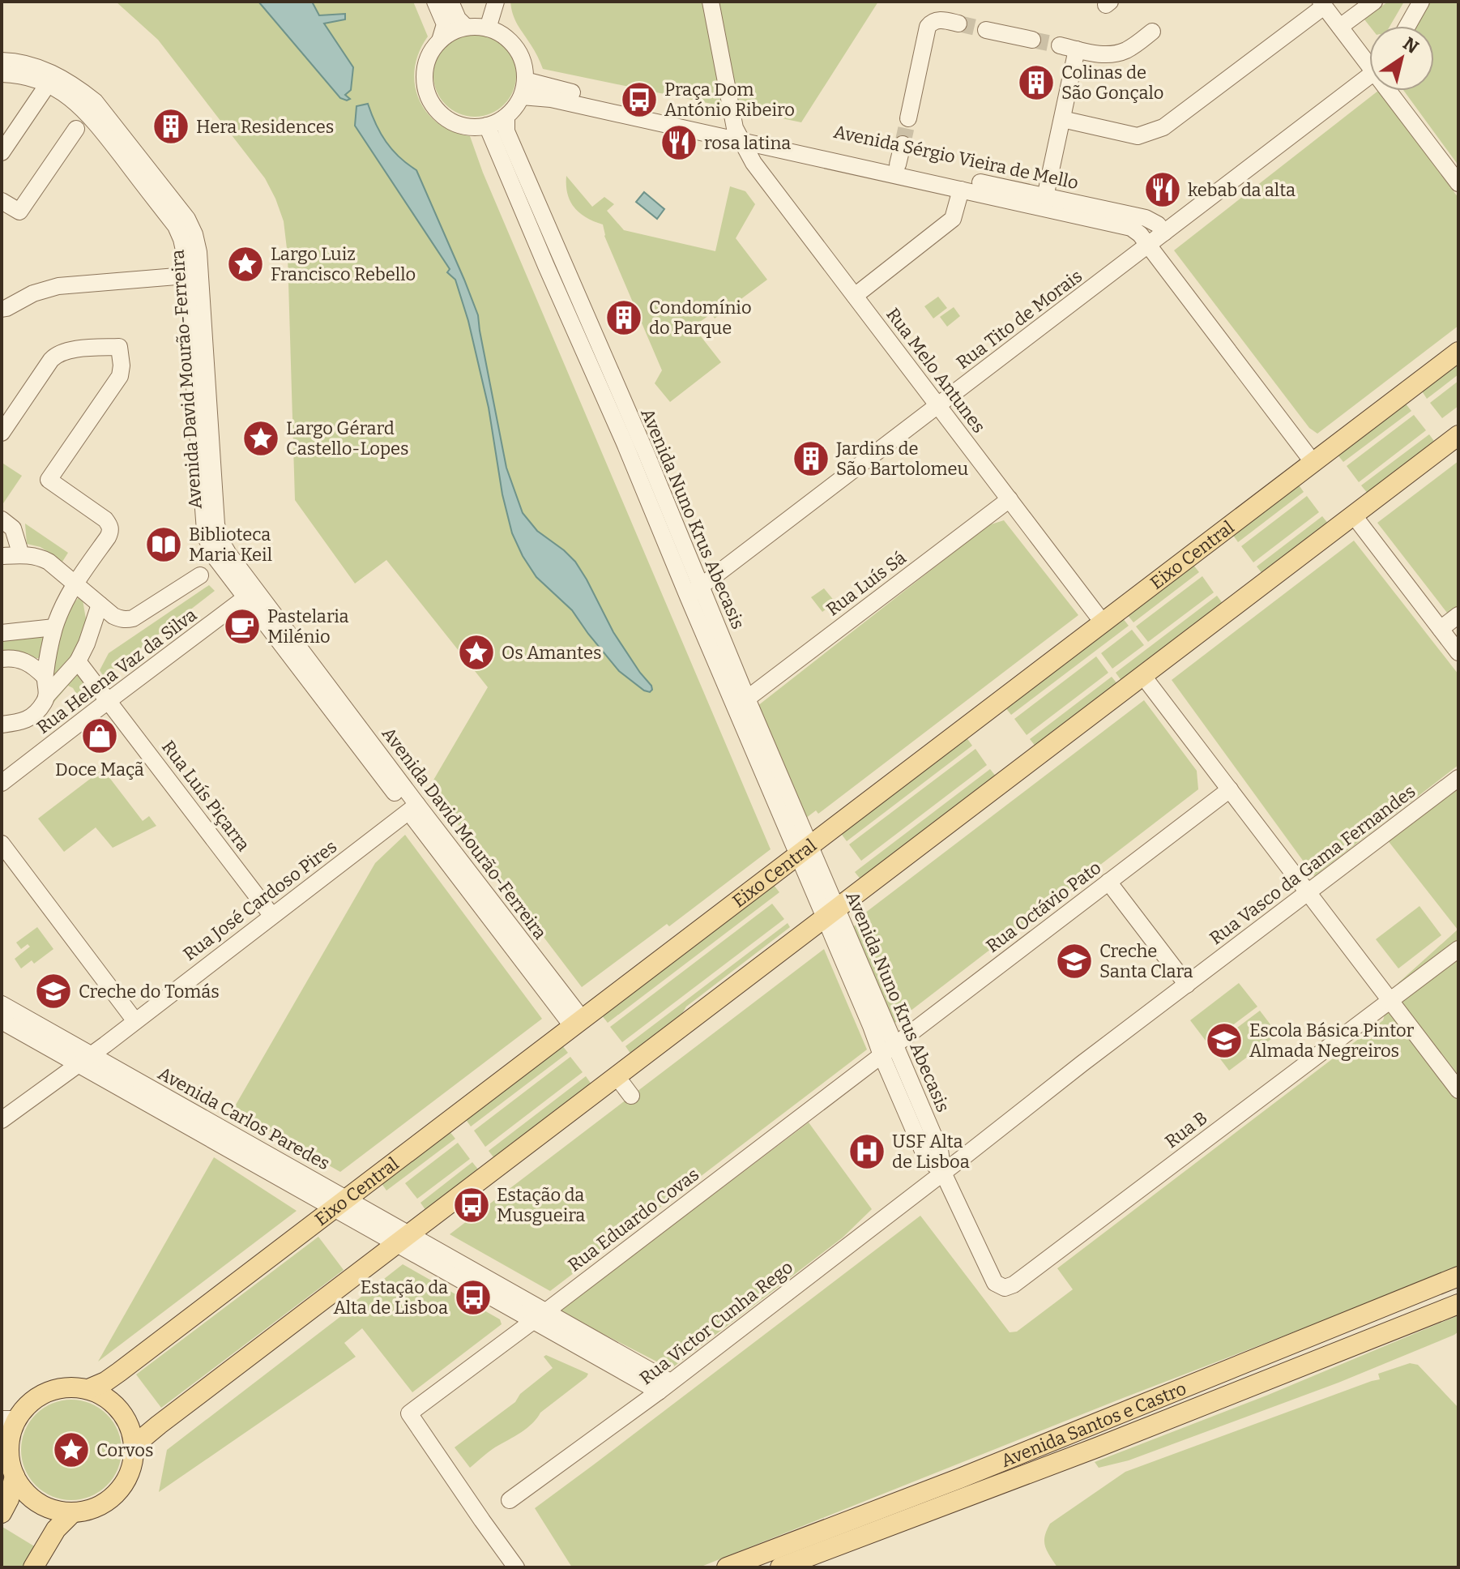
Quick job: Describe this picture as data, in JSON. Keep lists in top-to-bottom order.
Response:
{
  "streets": {
    "main road": ["Eixo Central", "Avenida Santos e Castro"],
    "street": [
      "Avenida Sérgio Vieira de Mello",
      "Rua Tito de Morais",
      "Rua Melo Antunes",
      "Avenida David Mourão-Ferreira",
      "Avenida Nuno Krus Abecasis",
      "Rua Luís Sá",
      "Rua Helena Vaz da Silva",
      "Rua Luís Piçarra",
      "Rua Vasco da Gama Fernandes",
      "Rua José Cardoso Pires",
      "Rua Octávio Pato",
      "Avenida Carlos Paredes",
      "Rua B",
      "Rua Eduardo Covas",
      "Rua Victor Cunha Rego"
    ]
  },
  "crossings": [
    ["Avenida Sérgio Vieira de Mello", "Rua Tito de Morais"],
    ["Avenida Sérgio Vieira de Mello", "Rua Melo Antunes"],
    ["Avenida Sérgio Vieira de Mello", "Avenida Nuno Krus Abecasis"],
    ["Avenida Sérgio Vieira de Mello", "Eixo Central"],
    ["Rua Tito de Morais", "Rua Melo Antunes"],
    ["Rua Tito de Morais", "Avenida Nuno Krus Abecasis"],
    ["Rua Melo Antunes", "Eixo Central"],
    ["Rua Melo Antunes", "Rua Luís Sá"],
    ["Avenida David Mourão-Ferreira", "Eixo Central"],
    ["Avenida David Mourão-Ferreira", "Rua Helena Vaz da Silva"],
    ["Avenida David Mourão-Ferreira", "Rua José Cardoso Pires"],
    ["Avenida Nuno Krus Abecasis", "Eixo Central"],
    ["Avenida Nuno Krus Abecasis", "Rua Luís Sá"],
    ["Avenida Nuno Krus Abecasis", "Rua Vasco da Gama Fernandes"],
    ["Avenida Nuno Krus Abecasis", "Rua Octávio Pato"],
    ["Avenida Nuno Krus Abecasis", "Rua B"],
    ["Avenida Nuno Krus Abecasis", "Rua Eduardo Covas"],
    ["Avenida Nuno Krus Abecasis", "Rua Victor Cunha Rego"],
    ["Eixo Central", "Avenida Carlos Paredes"],
    ["Rua Helena Vaz da Silva", "Rua Luís Piçarra"],
    ["Rua Luís Piçarra", "Rua José Cardoso Pires"],
    ["Rua Vasco da Gama Fernandes", "Rua B"],
    ["Rua Vasco da Gama Fernandes", "Rua Victor Cunha Rego"],
    ["Rua José Cardoso Pires", "Avenida Carlos Paredes"],
    ["Rua Octávio Pato", "Rua Eduardo Covas"],
    ["Avenida Carlos Paredes", "Rua Eduardo Covas"],
    ["Avenida Carlos Paredes", "Rua Victor Cunha Rego"],
    ["Rua B", "Rua Victor Cunha Rego"]
  ],
  "places": {
    "building": [
      "Colinas de São Gonçalo",
      "Hera Residences",
      "Condomínio do Parque",
      "Jardins de São Bartolomeu"
    ],
    "bus stop": ["Praça Dom António Ribeiro", "Estação da Musgueira", "Estação da Alta de Lisboa"],
    "restaurant": ["rosa latina", "kebab da alta"],
    "place": [
      "Largo Luiz Francisco Rebello",
      "Largo Gérard Castello-Lopes",
      "Os Amantes",
      "Corvos"
    ],
    "library": ["Biblioteca Maria Keil"],
    "cafe": ["Pastelaria Milénio"],
    "shop": ["Doce Maçã"],
    "school or university": ["Creche Santa Clara", "Creche do Tomás", "Escola Básica Pintor Almada Negreiros"],
    "hospital": ["USF Alta de Lisboa"]
  },
  "north": "top right"
}
